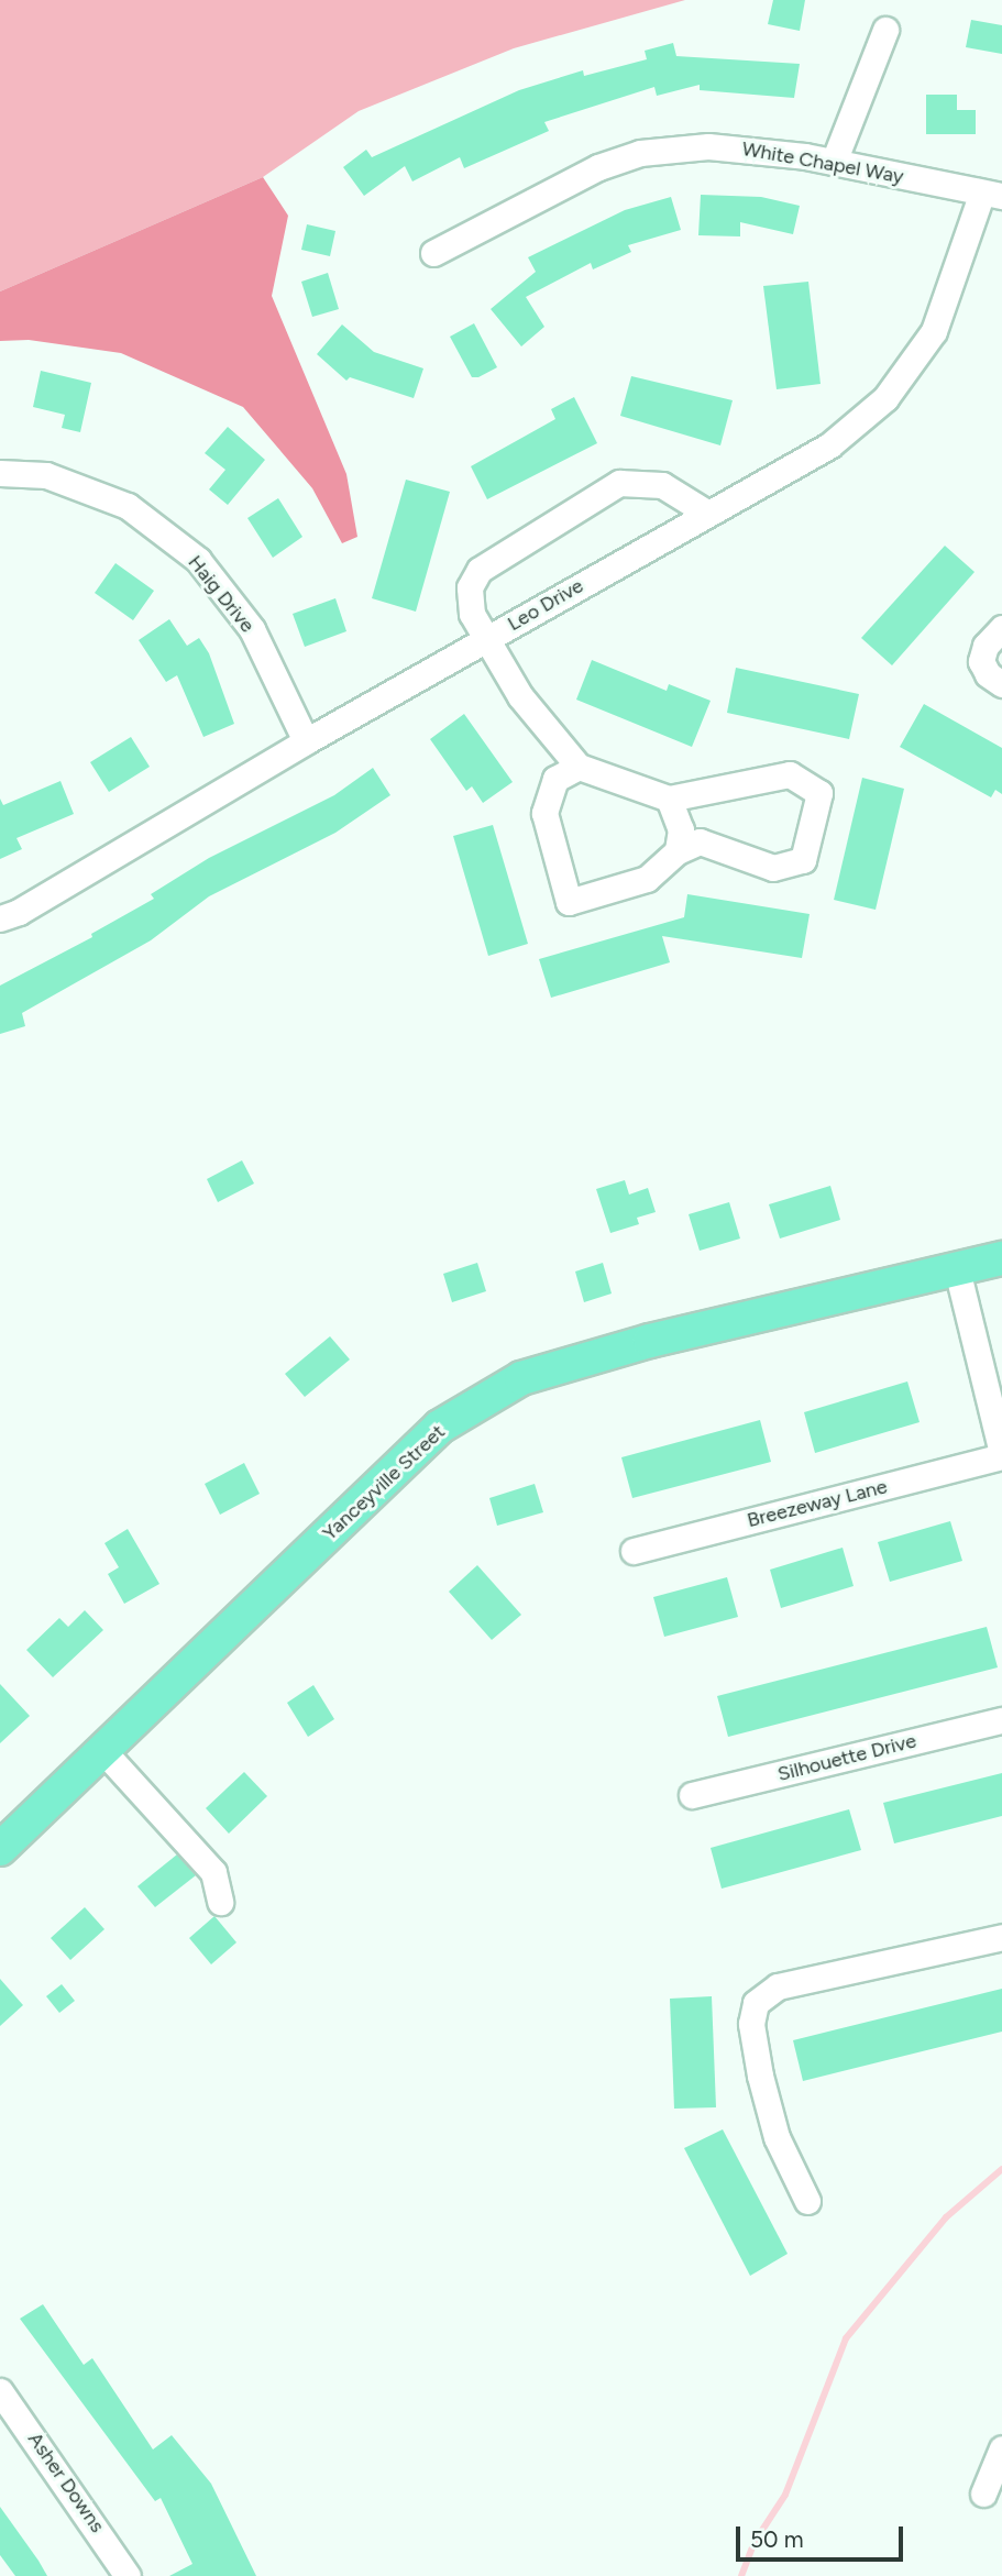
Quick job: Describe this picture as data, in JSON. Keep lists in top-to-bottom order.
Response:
{
  "streets": {
    "main road": ["Yanceyville Street"],
    "street": [
      "White Chapel Way",
      "Haig Drive",
      "Leo Drive",
      "Breezeway Lane",
      "Silhouette Drive",
      "Asher Downs"
    ]
  },
  "crossings": [
    ["White Chapel Way", "Leo Drive"],
    ["Haig Drive", "Leo Drive"]
  ],
  "scale_bar": "50 m"
}
